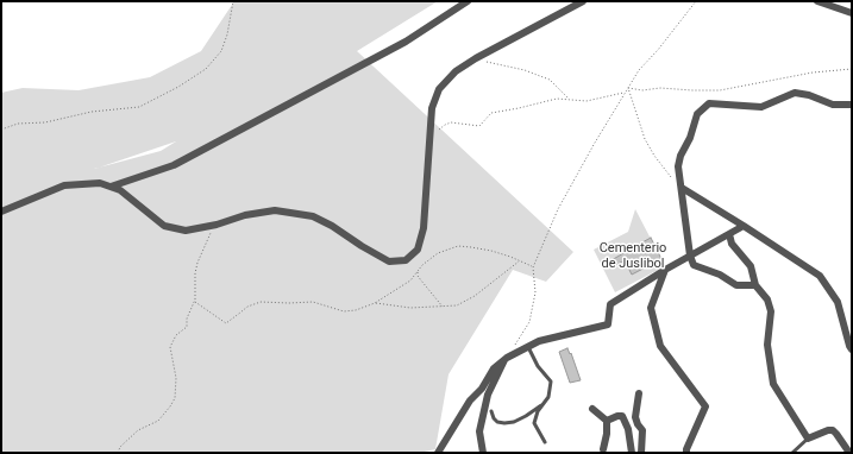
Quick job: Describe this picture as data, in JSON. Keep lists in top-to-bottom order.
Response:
{
  "parks": ["Cementerio de Juslibol"]
}
